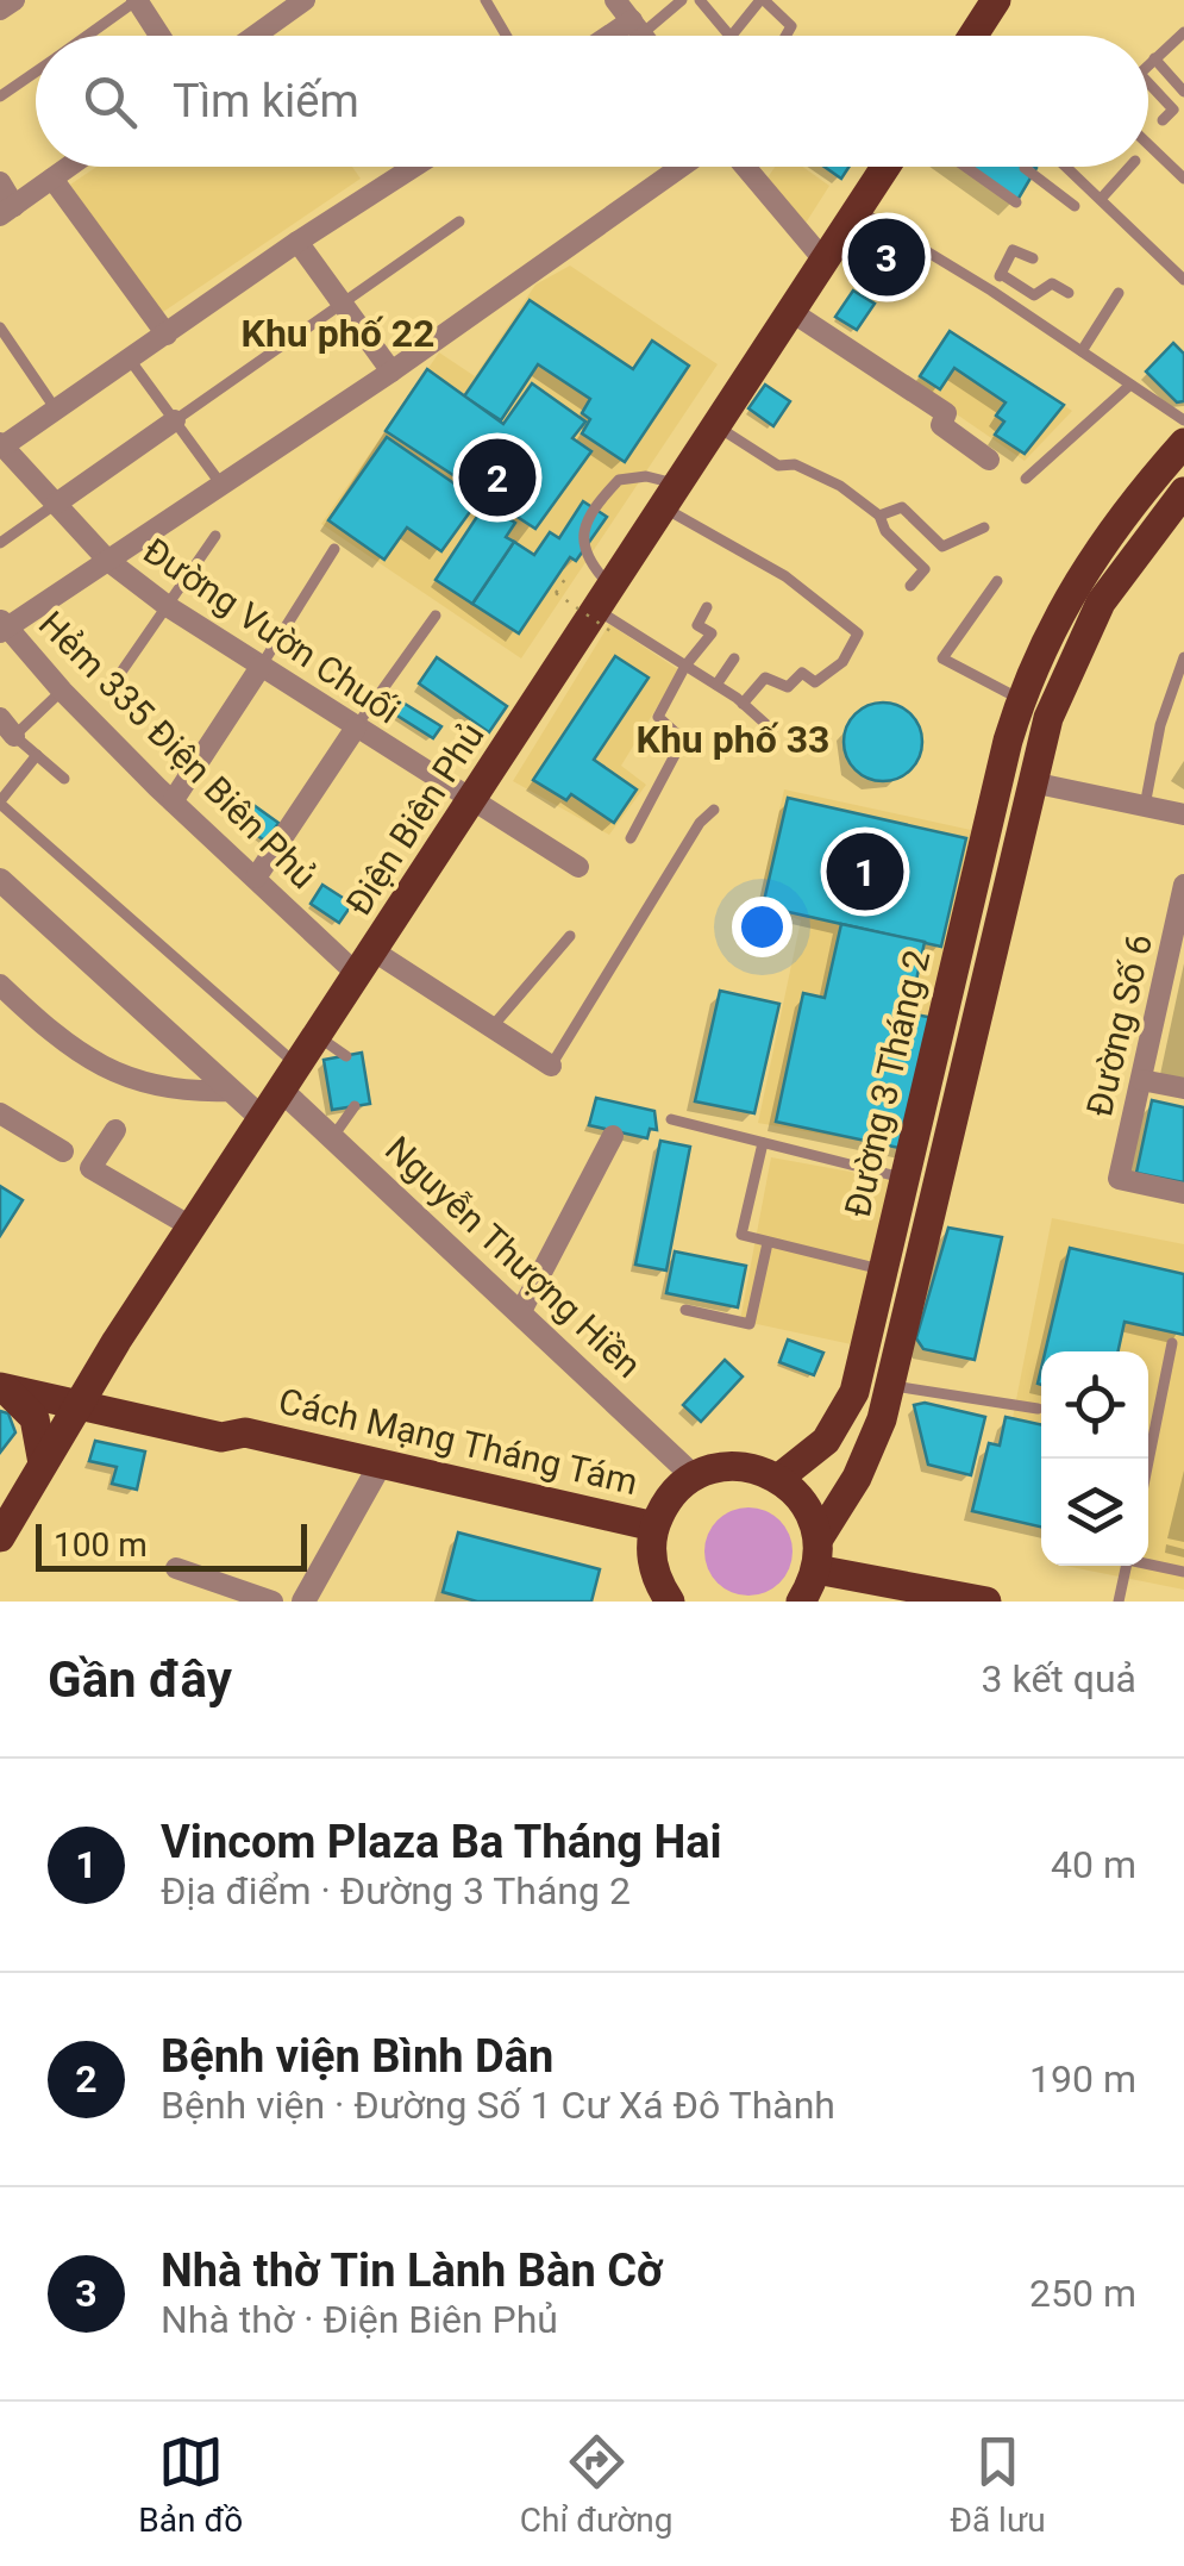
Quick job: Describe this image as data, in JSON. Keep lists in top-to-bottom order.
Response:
{
  "streets": {
    "main road": ["Điện Biên Phủ", "Đường 3 Tháng 2", "Cách Mạng Tháng Tám"],
    "street": [
      "Đường Vườn Chuối",
      "Hẻm 335 Điện Biên Phủ",
      "Đường Số 6",
      "Nguyễn Thượng Hiền"
    ]
  },
  "crossings": [
    ["Đường Vườn Chuối", "Điện Biên Phủ"],
    ["Hẻm 335 Điện Biên Phủ", "Điện Biên Phủ"],
    ["Điện Biên Phủ", "Nguyễn Thượng Hiền"],
    ["Điện Biên Phủ", "Cách Mạng Tháng Tám"]
  ],
  "districts": ["Khu phố 22", "Khu phố 33"],
  "scale_bar": "100 m",
  "page": {
    "search": "Tìm kiếm",
    "pins": ["3", "2", "1"],
    "scale": "100 m",
    "heading": ["Gần đây", "3 kết quả"],
    "list": [
      {
        "mark": "1",
        "name": "Vincom Plaza Ba Tháng Hai",
        "note": "Địa điểm · Đường 3 Tháng 2",
        "value": "40 m"
      },
      {
        "mark": "2",
        "name": "Bệnh viện Bình Dân",
        "note": "Bệnh viện · Ðường Số 1 Cư Xá Đô Thành",
        "value": "190 m"
      },
      {
        "mark": "3",
        "name": "Nhà thờ Tin Lành Bàn Cờ",
        "note": "Nhà thờ · Điện Biên Phủ",
        "value": "250 m"
      }
    ],
    "nav": ["Bản đồ", "Chỉ đường", "Đã lưu"]
  }
}
